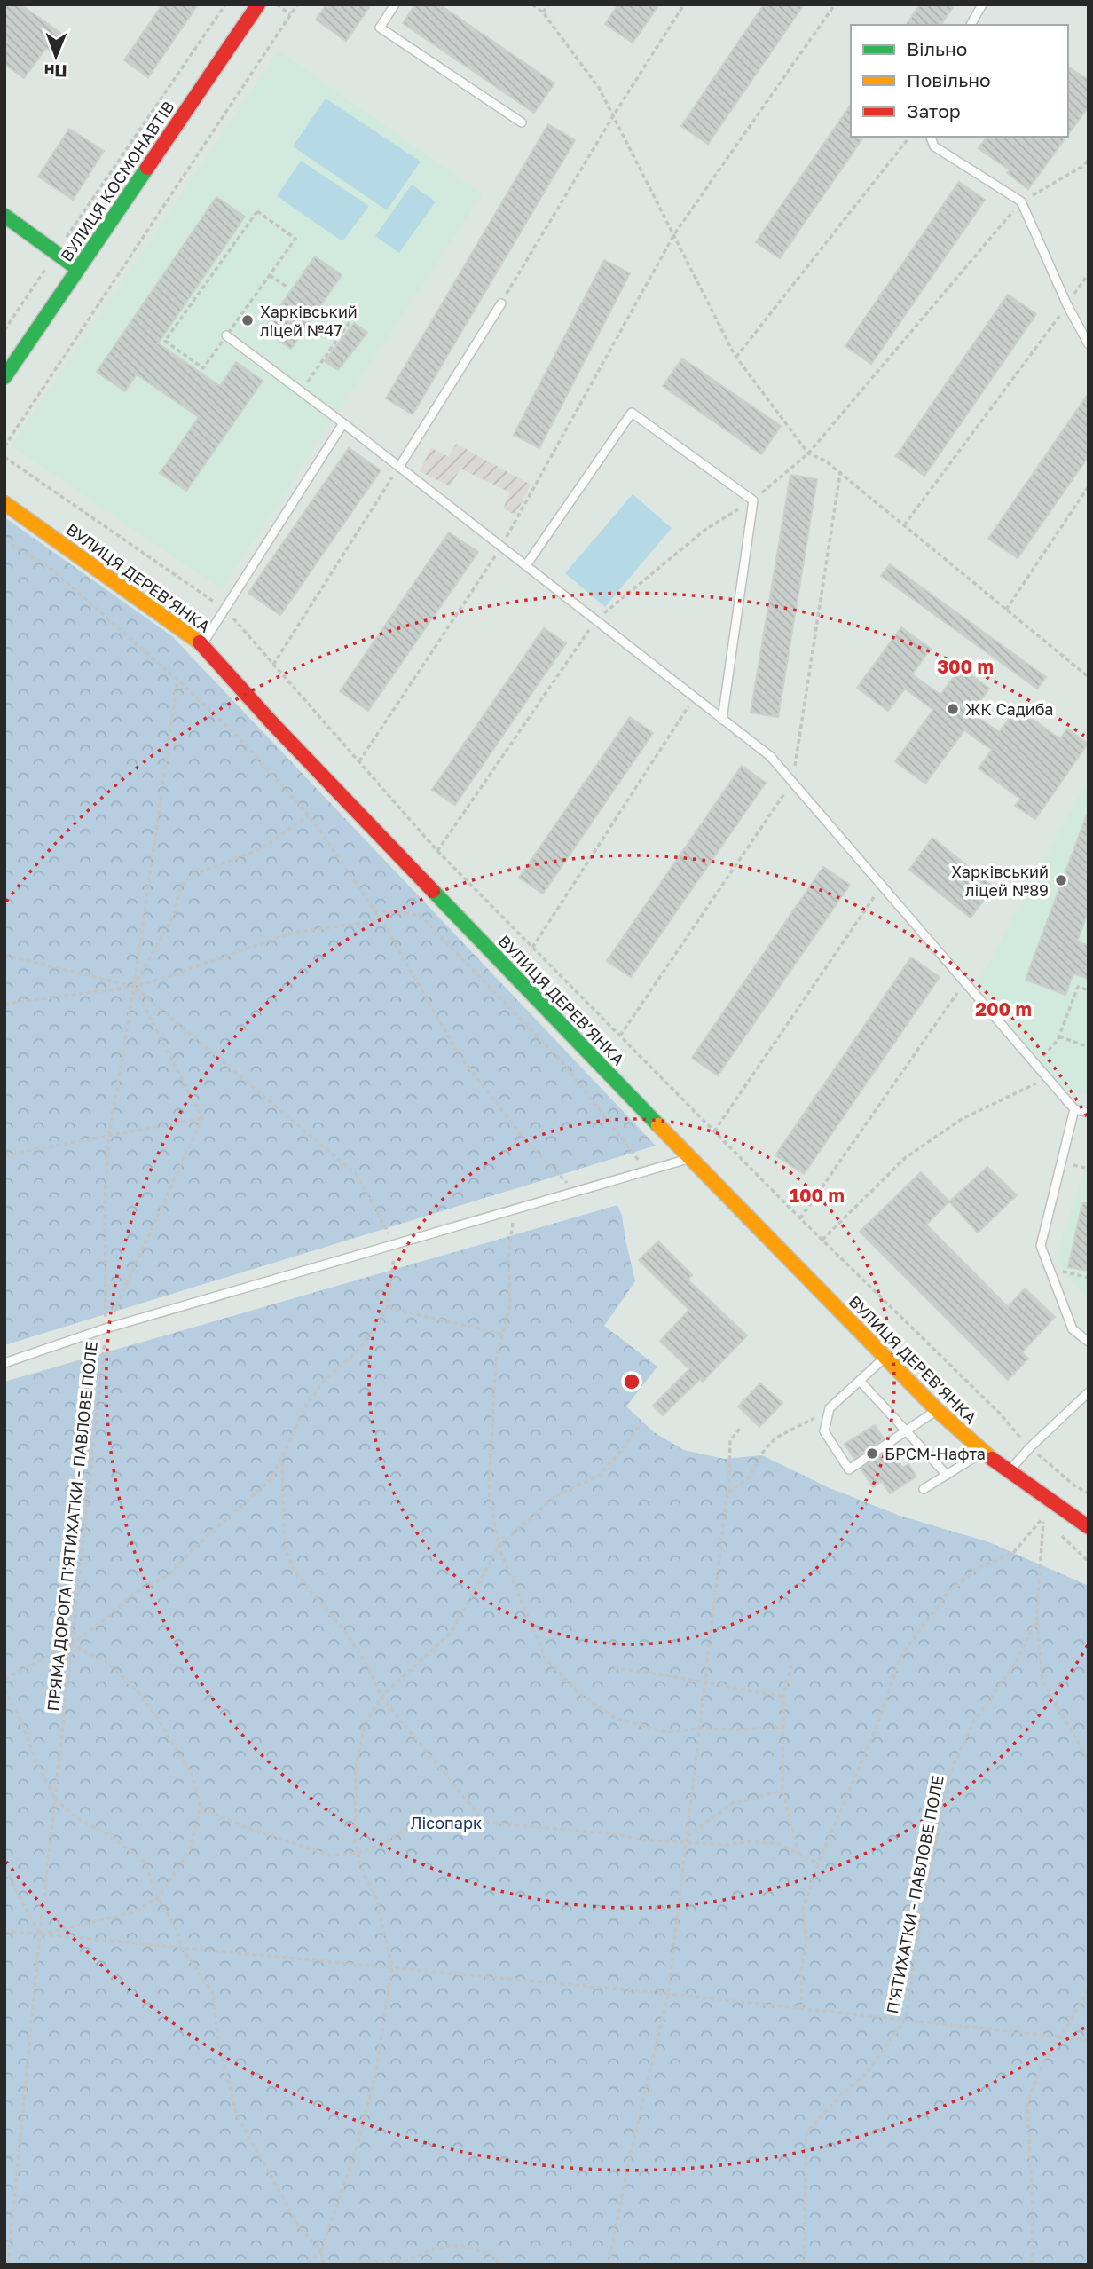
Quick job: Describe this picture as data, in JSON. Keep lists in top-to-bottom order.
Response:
{
  "streets": {
    "main road": ["ВУЛИЦЯ КОСМОНАВТІВ", "ВУЛИЦЯ ДЕРЕВ’ЯНКА"],
    "path": ["ПРЯМА ДОРОГА П'ЯТИХАТКИ - ПАВЛОВЕ ПОЛЕ", "П'ЯТИХАТКИ - ПАВЛОВЕ ПОЛЕ"]
  },
  "parks": ["Лісопарк"],
  "places": [
    "Харківський ліцей №47",
    "ЖК Садиба",
    "Харківський ліцей №89",
    "БРСМ-Нафта"
  ],
  "legend": ["Вільно", "Повільно", "Затор"],
  "north": "bottom",
  "rings": ["300 m", "200 m", "100 m"]
}
